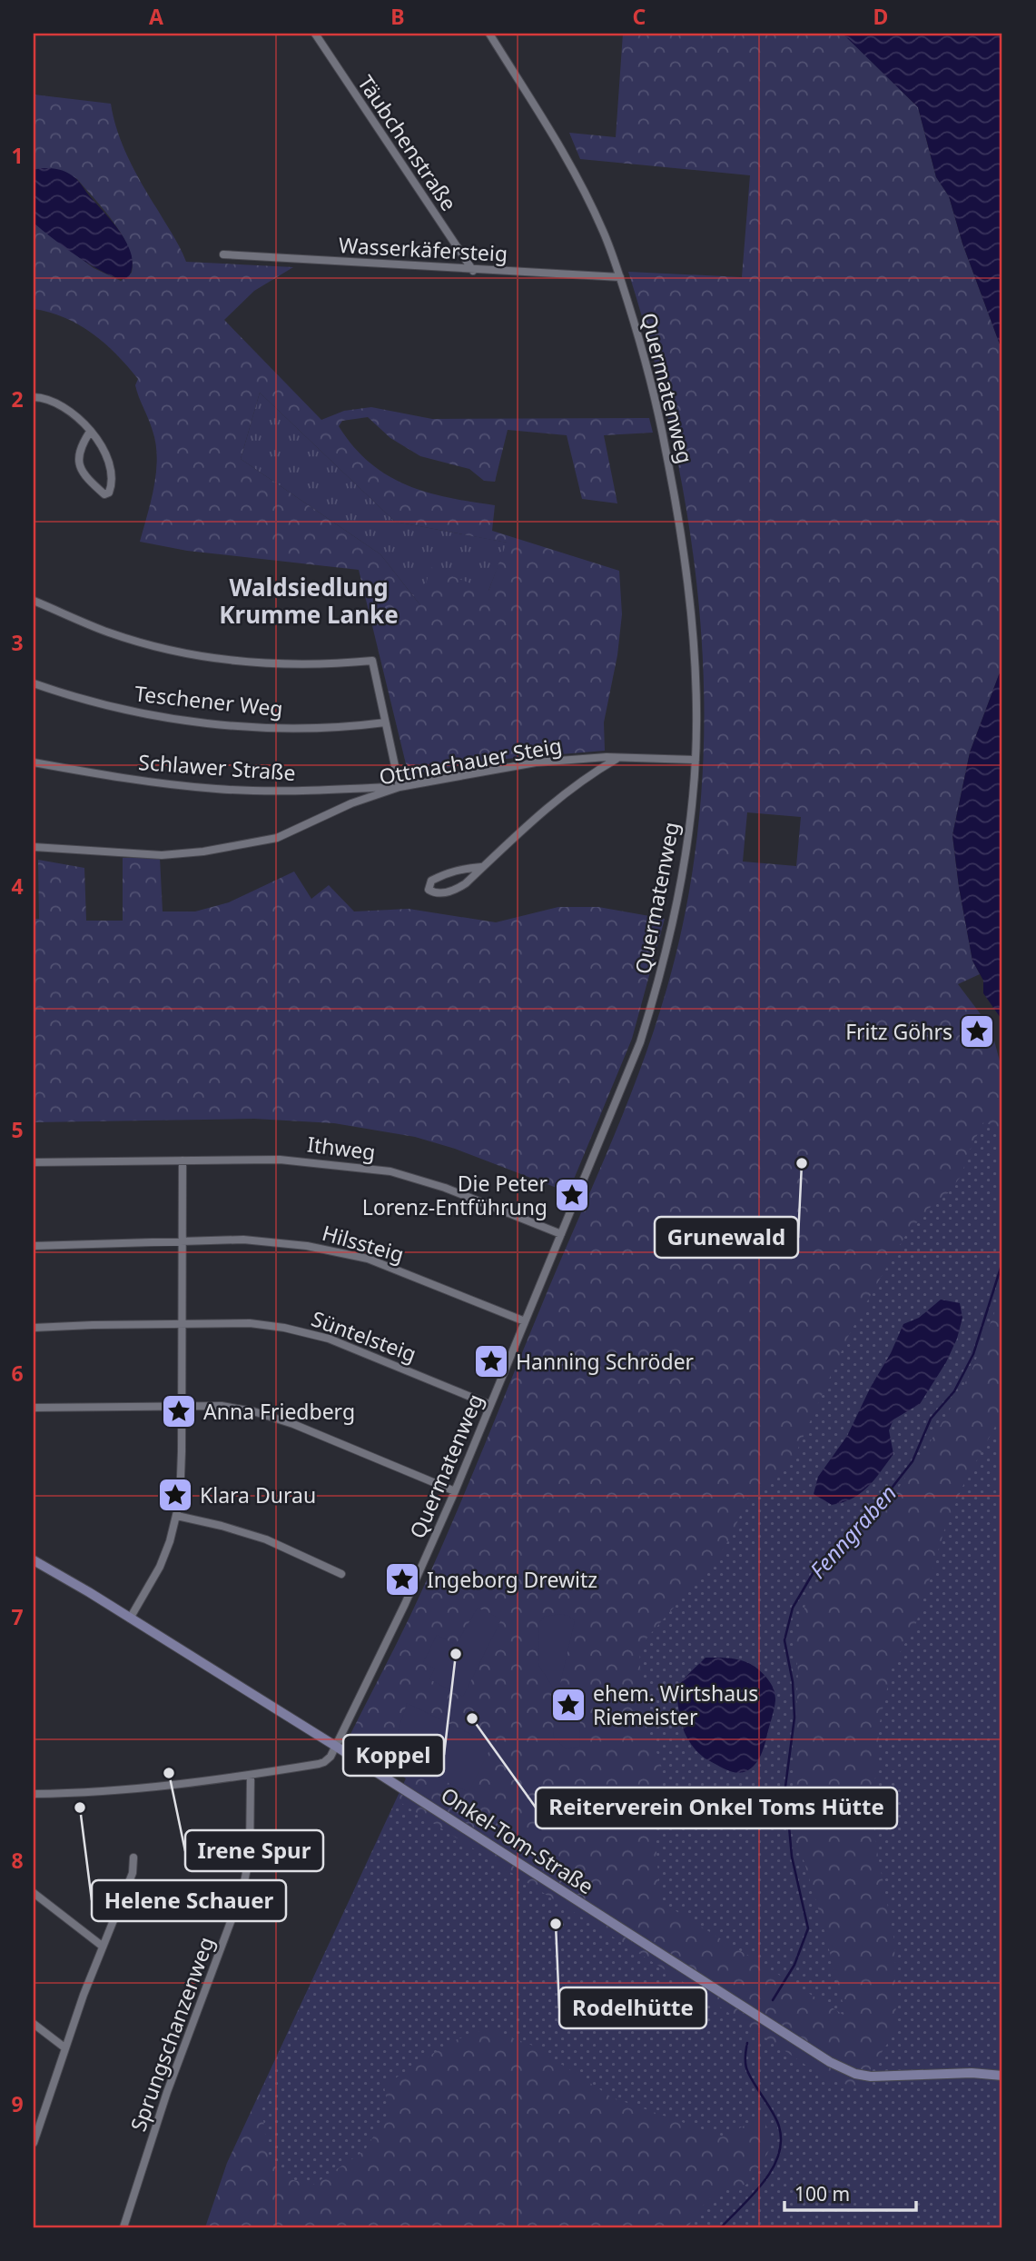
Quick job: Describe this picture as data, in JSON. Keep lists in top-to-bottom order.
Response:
{
  "streets": {
    "main road": ["Onkel-Tom-Straße"],
    "street": [
      "Täubchenstraße",
      "Wasserkäfersteig",
      "Quermatenweg",
      "Teschener Weg",
      "Ottmachauer Steig",
      "Schlawer Straße",
      "Ithweg",
      "Hilssteig",
      "Süntelsteig",
      "Sprungschanzenweg"
    ]
  },
  "crossings": [
    ["Täubchenstraße", "Wasserkäfersteig"],
    ["Wasserkäfersteig", "Quermatenweg"],
    ["Quermatenweg", "Ottmachauer Steig"],
    ["Quermatenweg", "Ithweg"],
    ["Quermatenweg", "Hilssteig"],
    ["Quermatenweg", "Süntelsteig"],
    ["Quermatenweg", "Onkel-Tom-Straße"],
    ["Ottmachauer Steig", "Schlawer Straße"]
  ],
  "districts": ["Waldsiedlung Krumme Lanke"],
  "water": ["Fenngraben"],
  "places": {
    "place": [
      "Fritz Göhrs",
      "Die Peter Lorenz-Entführung",
      "Hanning Schröder",
      "Anna Friedberg",
      "Klara Durau",
      "Ingeborg Drewitz",
      "ehem. Wirtshaus Riemeister"
    ],
    "other": [
      "Grunewald",
      "Koppel",
      "Reiterverein Onkel Toms Hütte",
      "Irene Spur",
      "Helene Schauer",
      "Rodelhütte"
    ]
  },
  "scale_bar": "100 m",
  "grid": {
    "columns": [
      "A",
      "B",
      "C",
      "D"
    ],
    "rows": [
      "1",
      "2",
      "3",
      "4",
      "5",
      "6",
      "7",
      "8",
      "9"
    ]
  }
}
